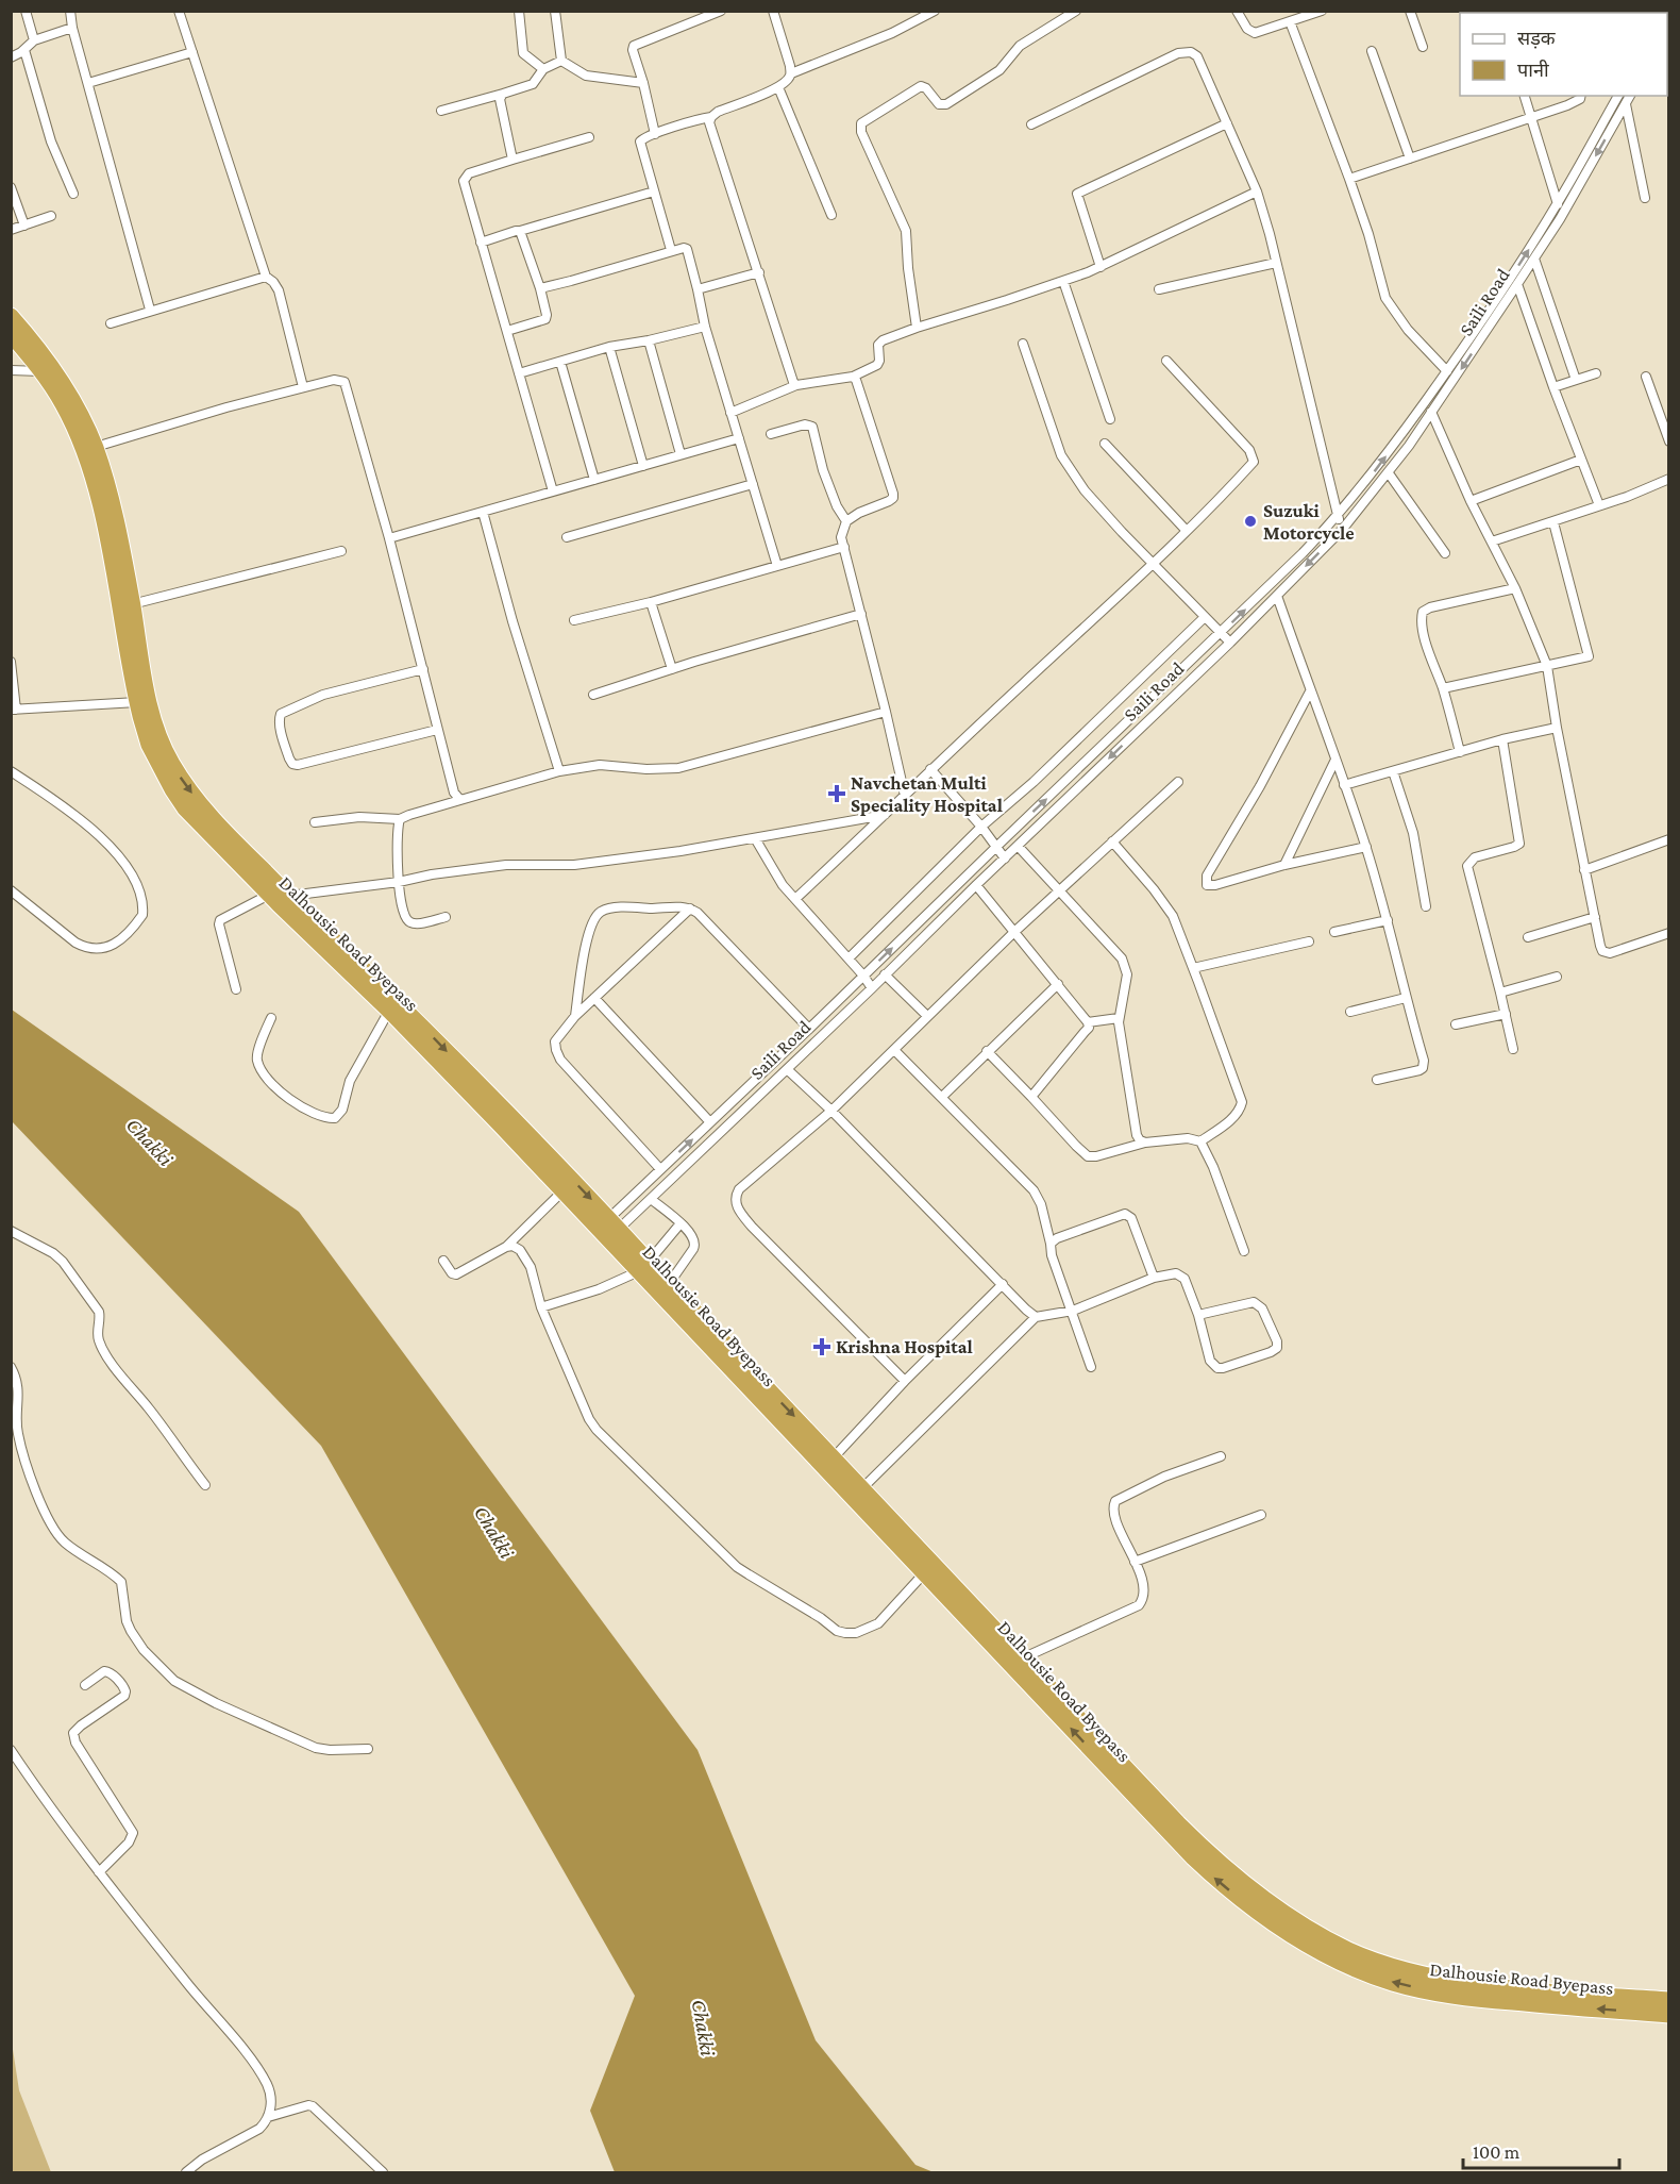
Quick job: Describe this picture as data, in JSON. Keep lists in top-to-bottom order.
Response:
{
  "streets": {
    "highway": ["Dalhousie Road Byepass"],
    "street": ["Saili Road"]
  },
  "crossings": [
    ["Saili Road", "Dalhousie Road Byepass"]
  ],
  "water": ["Chakki"],
  "places": {
    "other": ["Suzuki Motorcycle"],
    "health": ["Navchetan Multi Speciality Hospital", "Krishna Hospital"]
  },
  "legend": ["सड़क", "पानी"],
  "scale_bar": "100 m"
}
